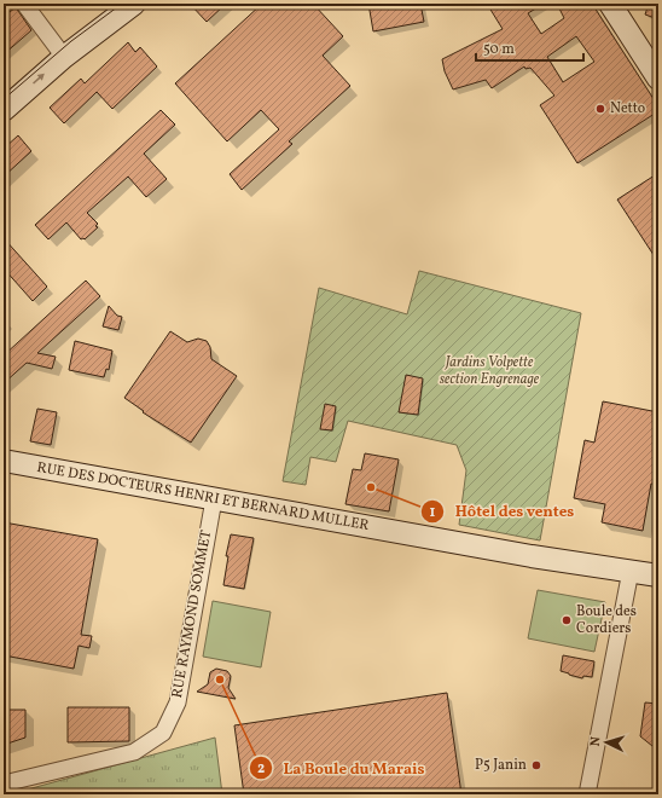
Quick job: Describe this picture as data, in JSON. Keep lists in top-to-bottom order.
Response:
{
  "streets": {
    "main road": ["RUE DES DOCTEURS HENRI ET BERNARD MULLER"],
    "street": ["RUE RAYMOND SOMMET"]
  },
  "crossings": [
    ["RUE DES DOCTEURS HENRI ET BERNARD MULLER", "RUE RAYMOND SOMMET"]
  ],
  "parks": ["Jardins Volpette section Engrenage"],
  "places": [
    "Netto",
    "Hôtel des ventes",
    "Boule des Cordiers",
    "La Boule du Marais",
    "P5 Janin"
  ],
  "scale_bar": "50 m",
  "north": "left"
}
